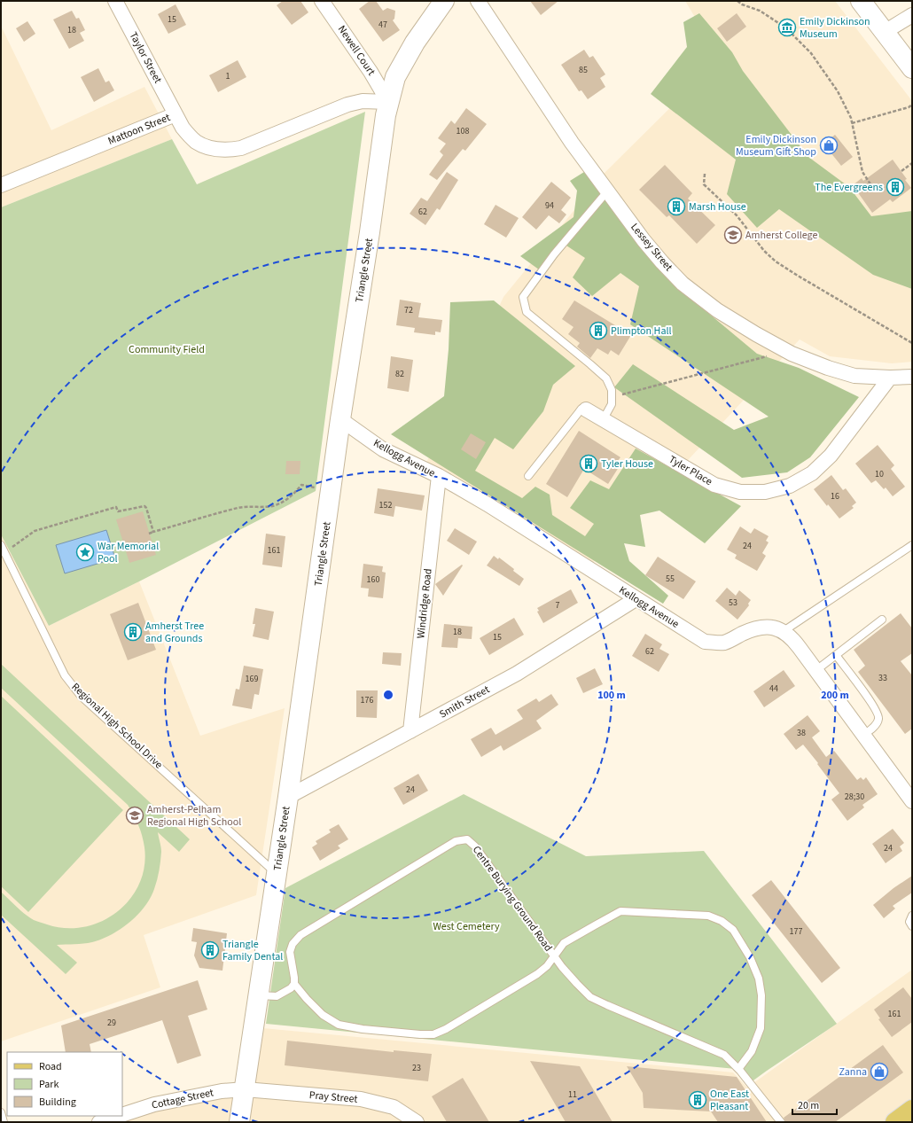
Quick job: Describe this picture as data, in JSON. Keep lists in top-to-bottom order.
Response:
{
  "streets": {
    "main road": ["Triangle Street"],
    "street": [
      "Newell Court",
      "Taylor Street",
      "Mattoon Street",
      "Lessey Street",
      "Kellogg Avenue",
      "Tyler Place",
      "Windridge Road",
      "Smith Street",
      "Pray Street",
      "Cottage Street"
    ],
    "lane": ["Regional High School Drive", "Centre Burying Ground Road"]
  },
  "crossings": [
    ["Newell Court", "Mattoon Street"],
    ["Newell Court", "Triangle Street"],
    ["Taylor Street", "Mattoon Street"],
    ["Mattoon Street", "Triangle Street"],
    ["Lessey Street", "Tyler Place"],
    ["Triangle Street", "Kellogg Avenue"],
    ["Triangle Street", "Smith Street"],
    ["Triangle Street", "Regional High School Drive"],
    ["Triangle Street", "Pray Street"],
    ["Triangle Street", "Cottage Street"],
    ["Kellogg Avenue", "Windridge Road"],
    ["Kellogg Avenue", "Smith Street"],
    ["Windridge Road", "Smith Street"],
    ["Pray Street", "Cottage Street"]
  ],
  "parks": ["Community Field", "West Cemetery"],
  "places": {
    "museum": ["Emily Dickinson Museum"],
    "shop": ["Emily Dickinson Museum Gift Shop", "Zanna"],
    "building": [
      "The Evergreens",
      "Marsh House",
      "Plimpton Hall",
      "Tyler House",
      "Amherst Tree and Grounds",
      "Triangle Family Dental",
      "One East Pleasant"
    ],
    "school or university": ["Amherst College", "Amherst-Pelham Regional High School"],
    "place": ["War Memorial Pool"]
  },
  "house_numbers": [
    "15",
    "47",
    "18",
    "85",
    "1",
    "108",
    "94",
    "62",
    "72",
    "82",
    "10",
    "16",
    "152",
    "24",
    "161",
    "55",
    "160",
    "53",
    "7",
    "18",
    "15",
    "62",
    "33",
    "169",
    "44",
    "176",
    "38",
    "24",
    "28;30",
    "24",
    "177",
    "161",
    "29",
    "23",
    "11"
  ],
  "legend": ["Road", "Park", "Building"],
  "scale_bar": "20 m",
  "rings": ["100 m", "200 m"]
}
